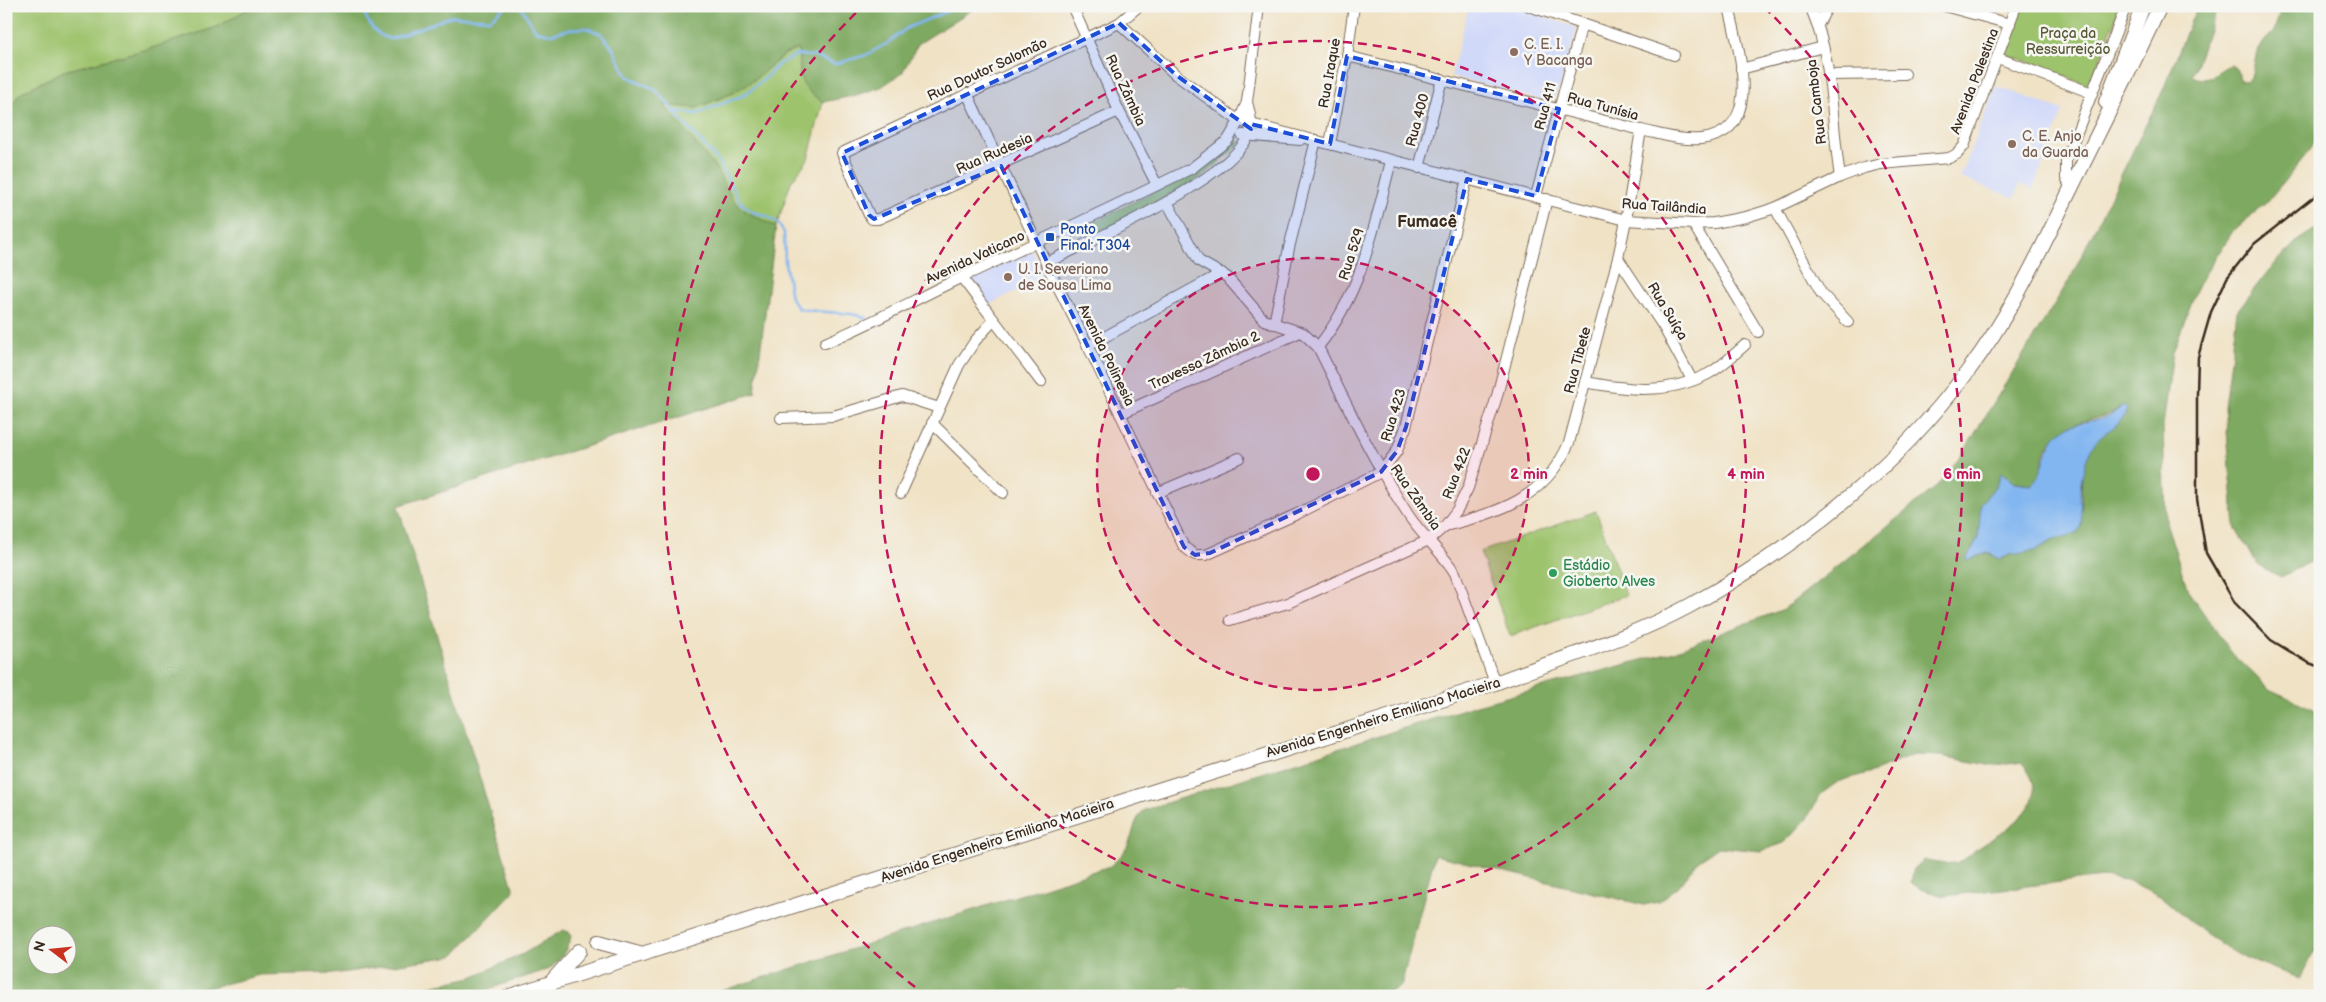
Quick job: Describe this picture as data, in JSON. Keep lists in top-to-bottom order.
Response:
{
  "streets": {
    "highway": ["Avenida Engenheiro Emiliano Macieira"],
    "street": [
      "Rua Doutor Salomão",
      "Rua Iraque",
      "Avenida Palestina",
      "Rua Zâmbia",
      "Rua Camboja",
      "Rua 411",
      "Rua Tunísia",
      "Rua 400",
      "Rua Rudesia",
      "Rua Tailândia",
      "Rua 529",
      "Avenida Vaticano",
      "Rua Suíça",
      "Avenida Polinesia",
      "Travessa Zâmbia 2",
      "Rua Tibete",
      "Rua 423",
      "Rua 422"
    ]
  },
  "crossings": [
    ["Rua Doutor Salomão", "Rua Zâmbia"],
    ["Rua Doutor Salomão", "Rua Rudesia"],
    ["Rua Doutor Salomão", "Avenida Polinesia"],
    ["Rua Iraque", "Rua Tunísia"],
    ["Rua Iraque", "Rua Tailândia"],
    ["Avenida Palestina", "Rua Tailândia"],
    ["Rua Zâmbia", "Rua Rudesia"],
    ["Rua Zâmbia", "Rua 529"],
    ["Rua Zâmbia", "Avenida Vaticano"],
    ["Rua Zâmbia", "Travessa Zâmbia 2"],
    ["Rua Zâmbia", "Rua 423"],
    ["Rua Zâmbia", "Rua 422"],
    ["Rua Zâmbia", "Avenida Engenheiro Emiliano Macieira"],
    ["Rua Camboja", "Rua Tailândia"],
    ["Rua 411", "Rua Tunísia"],
    ["Rua 411", "Rua Tailândia"],
    ["Rua Tunísia", "Rua 400"],
    ["Rua Tunísia", "Rua Tibete"],
    ["Rua 400", "Rua Tailândia"],
    ["Rua Rudesia", "Avenida Polinesia"],
    ["Rua Tailândia", "Rua 529"],
    ["Rua Tailândia", "Avenida Vaticano"],
    ["Rua Tailândia", "Rua Tibete"],
    ["Rua Tailândia", "Rua 423"],
    ["Rua Tailândia", "Rua 422"],
    ["Avenida Vaticano", "Avenida Polinesia"],
    ["Rua Suíça", "Rua Tibete"],
    ["Avenida Polinesia", "Travessa Zâmbia 2"],
    ["Avenida Polinesia", "Rua 423"],
    ["Rua Tibete", "Rua 422"]
  ],
  "districts": ["Fumacê"],
  "parks": ["Praça da Ressurreição"],
  "places": {
    "other": [
      "C. E. I. Y Bacanga",
      "C. E. Anjo da Guarda",
      "U. I. Severiano de Sousa Lima",
      "Estádio Gioberto Alves"
    ],
    "transit": ["Ponto Final: T304"]
  },
  "north": "left",
  "rings": ["2 min", "4 min", "6 min"]
}
